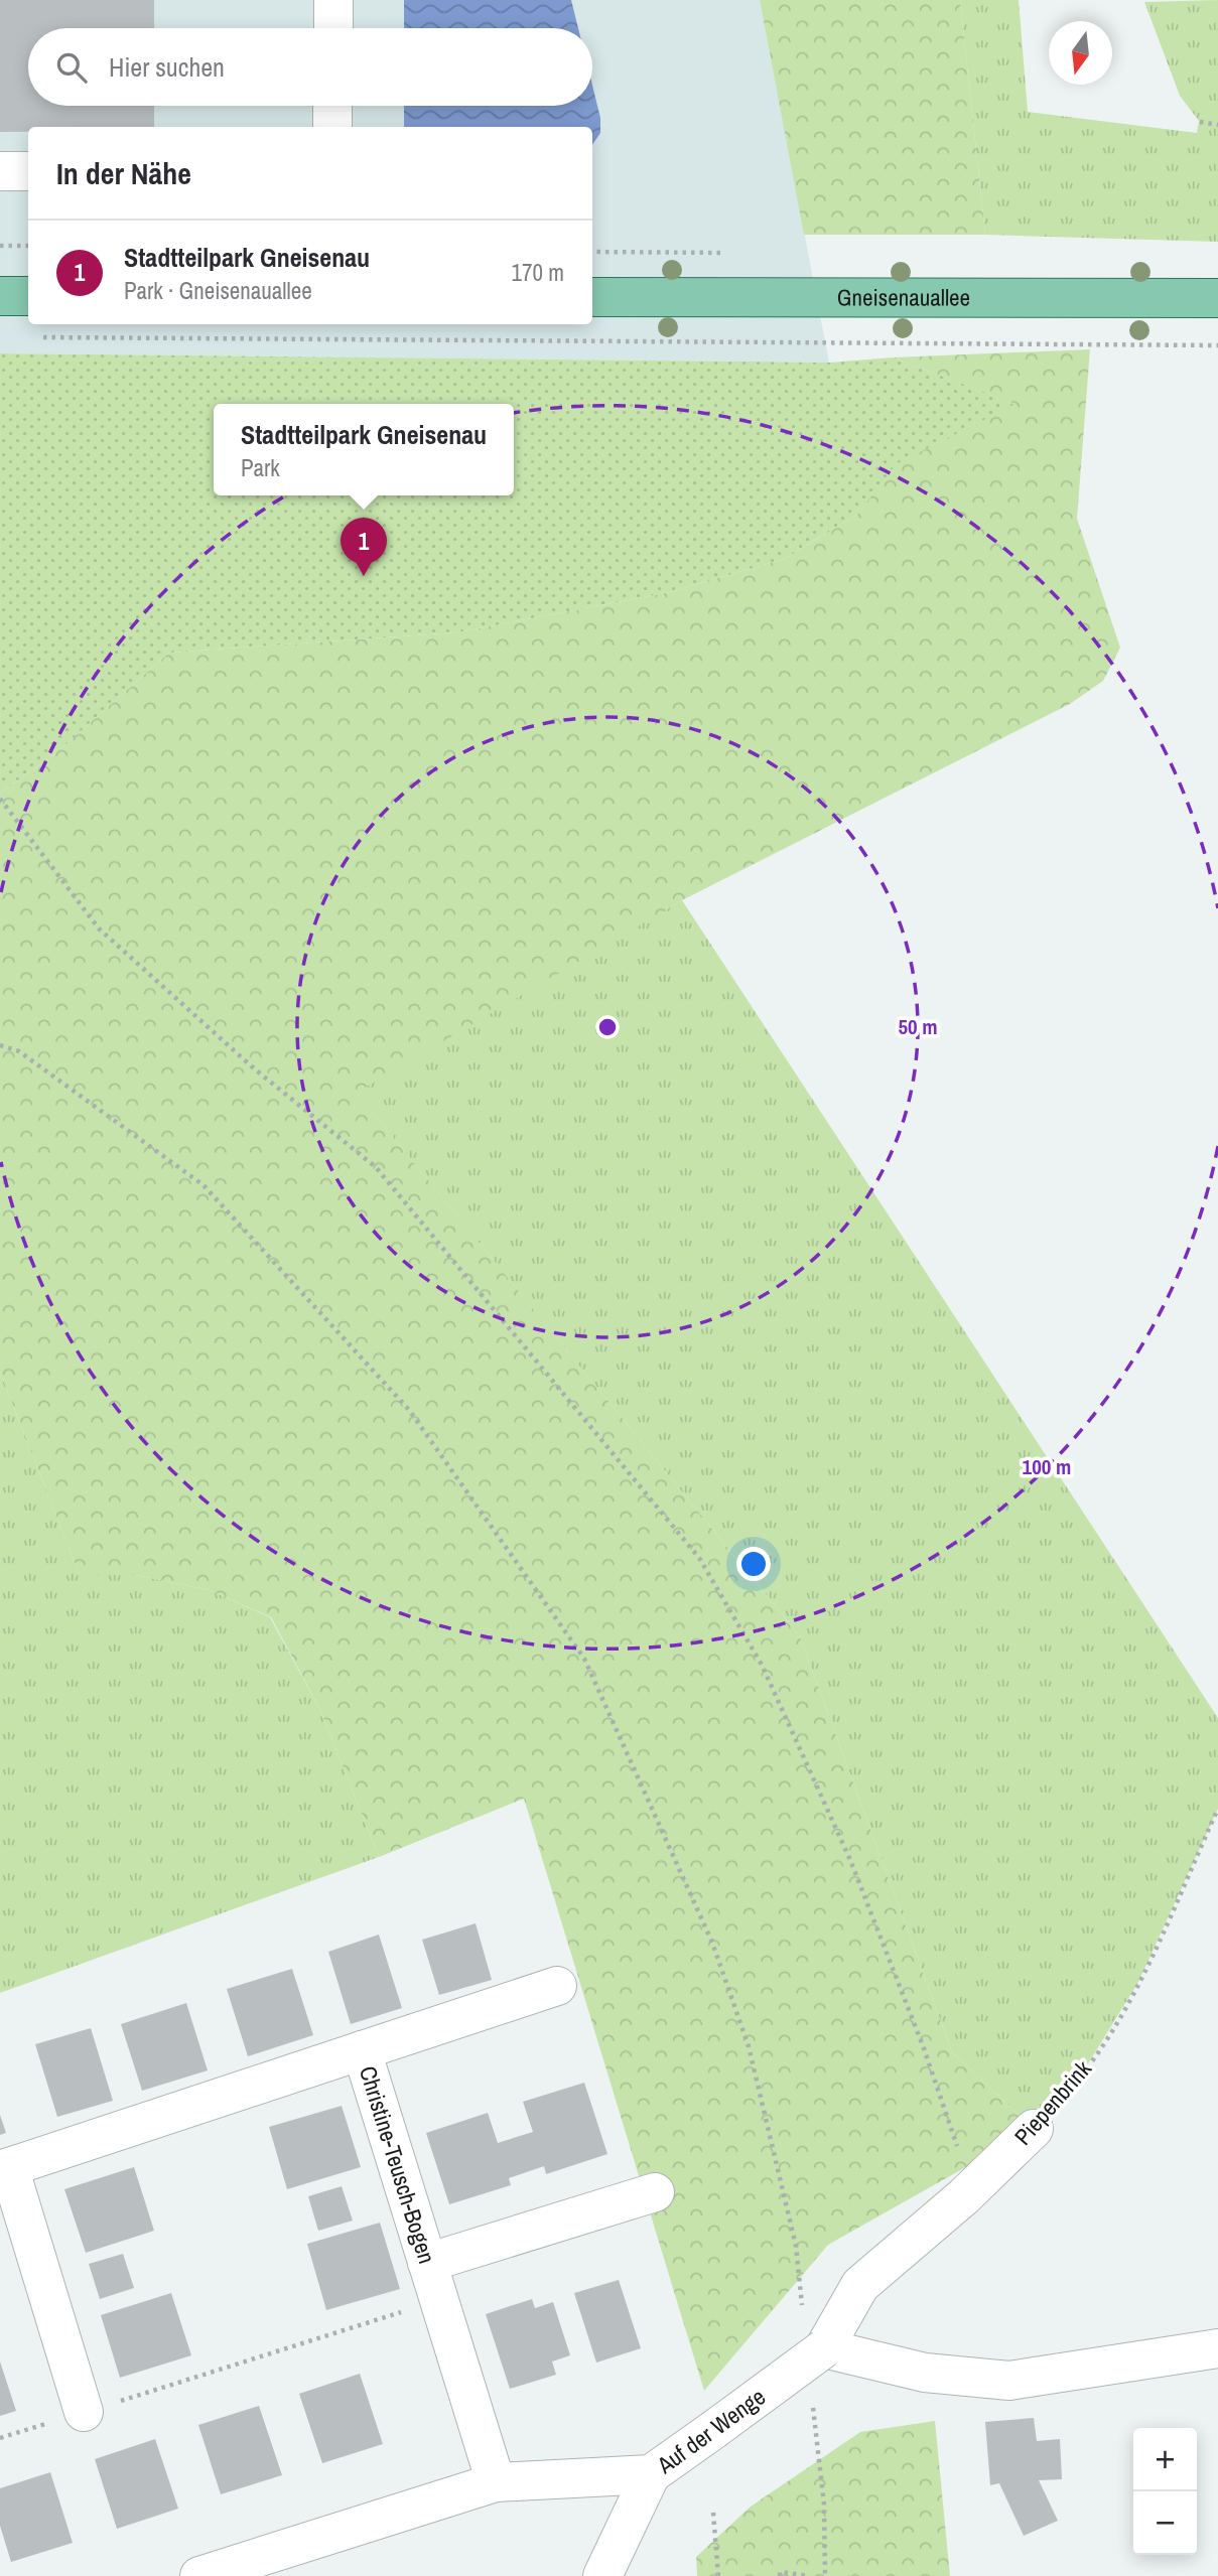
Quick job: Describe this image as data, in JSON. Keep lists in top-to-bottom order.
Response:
{
  "streets": {
    "main road": ["Gneisenauallee"],
    "street": ["Piepenbrink", "Christine-Teusch-Bogen", "Auf der Wenge"]
  },
  "crossings": [
    ["Piepenbrink", "Auf der Wenge"],
    ["Christine-Teusch-Bogen", "Auf der Wenge"]
  ],
  "north": "bottom",
  "page": {
    "search": "Hier suchen",
    "heading": "In der Nähe",
    "list": [
      {
        "mark": "1",
        "name": "Stadtteilpark Gneisenau",
        "note": "Park · Gneisenauallee",
        "value": "170 m"
      }
    ],
    "popup": ["Stadtteilpark Gneisenau", "Park"],
    "pins": "1",
    "map_buttons": ["+", "−"]
  },
  "rings": ["50 m", "100 m"]
}
